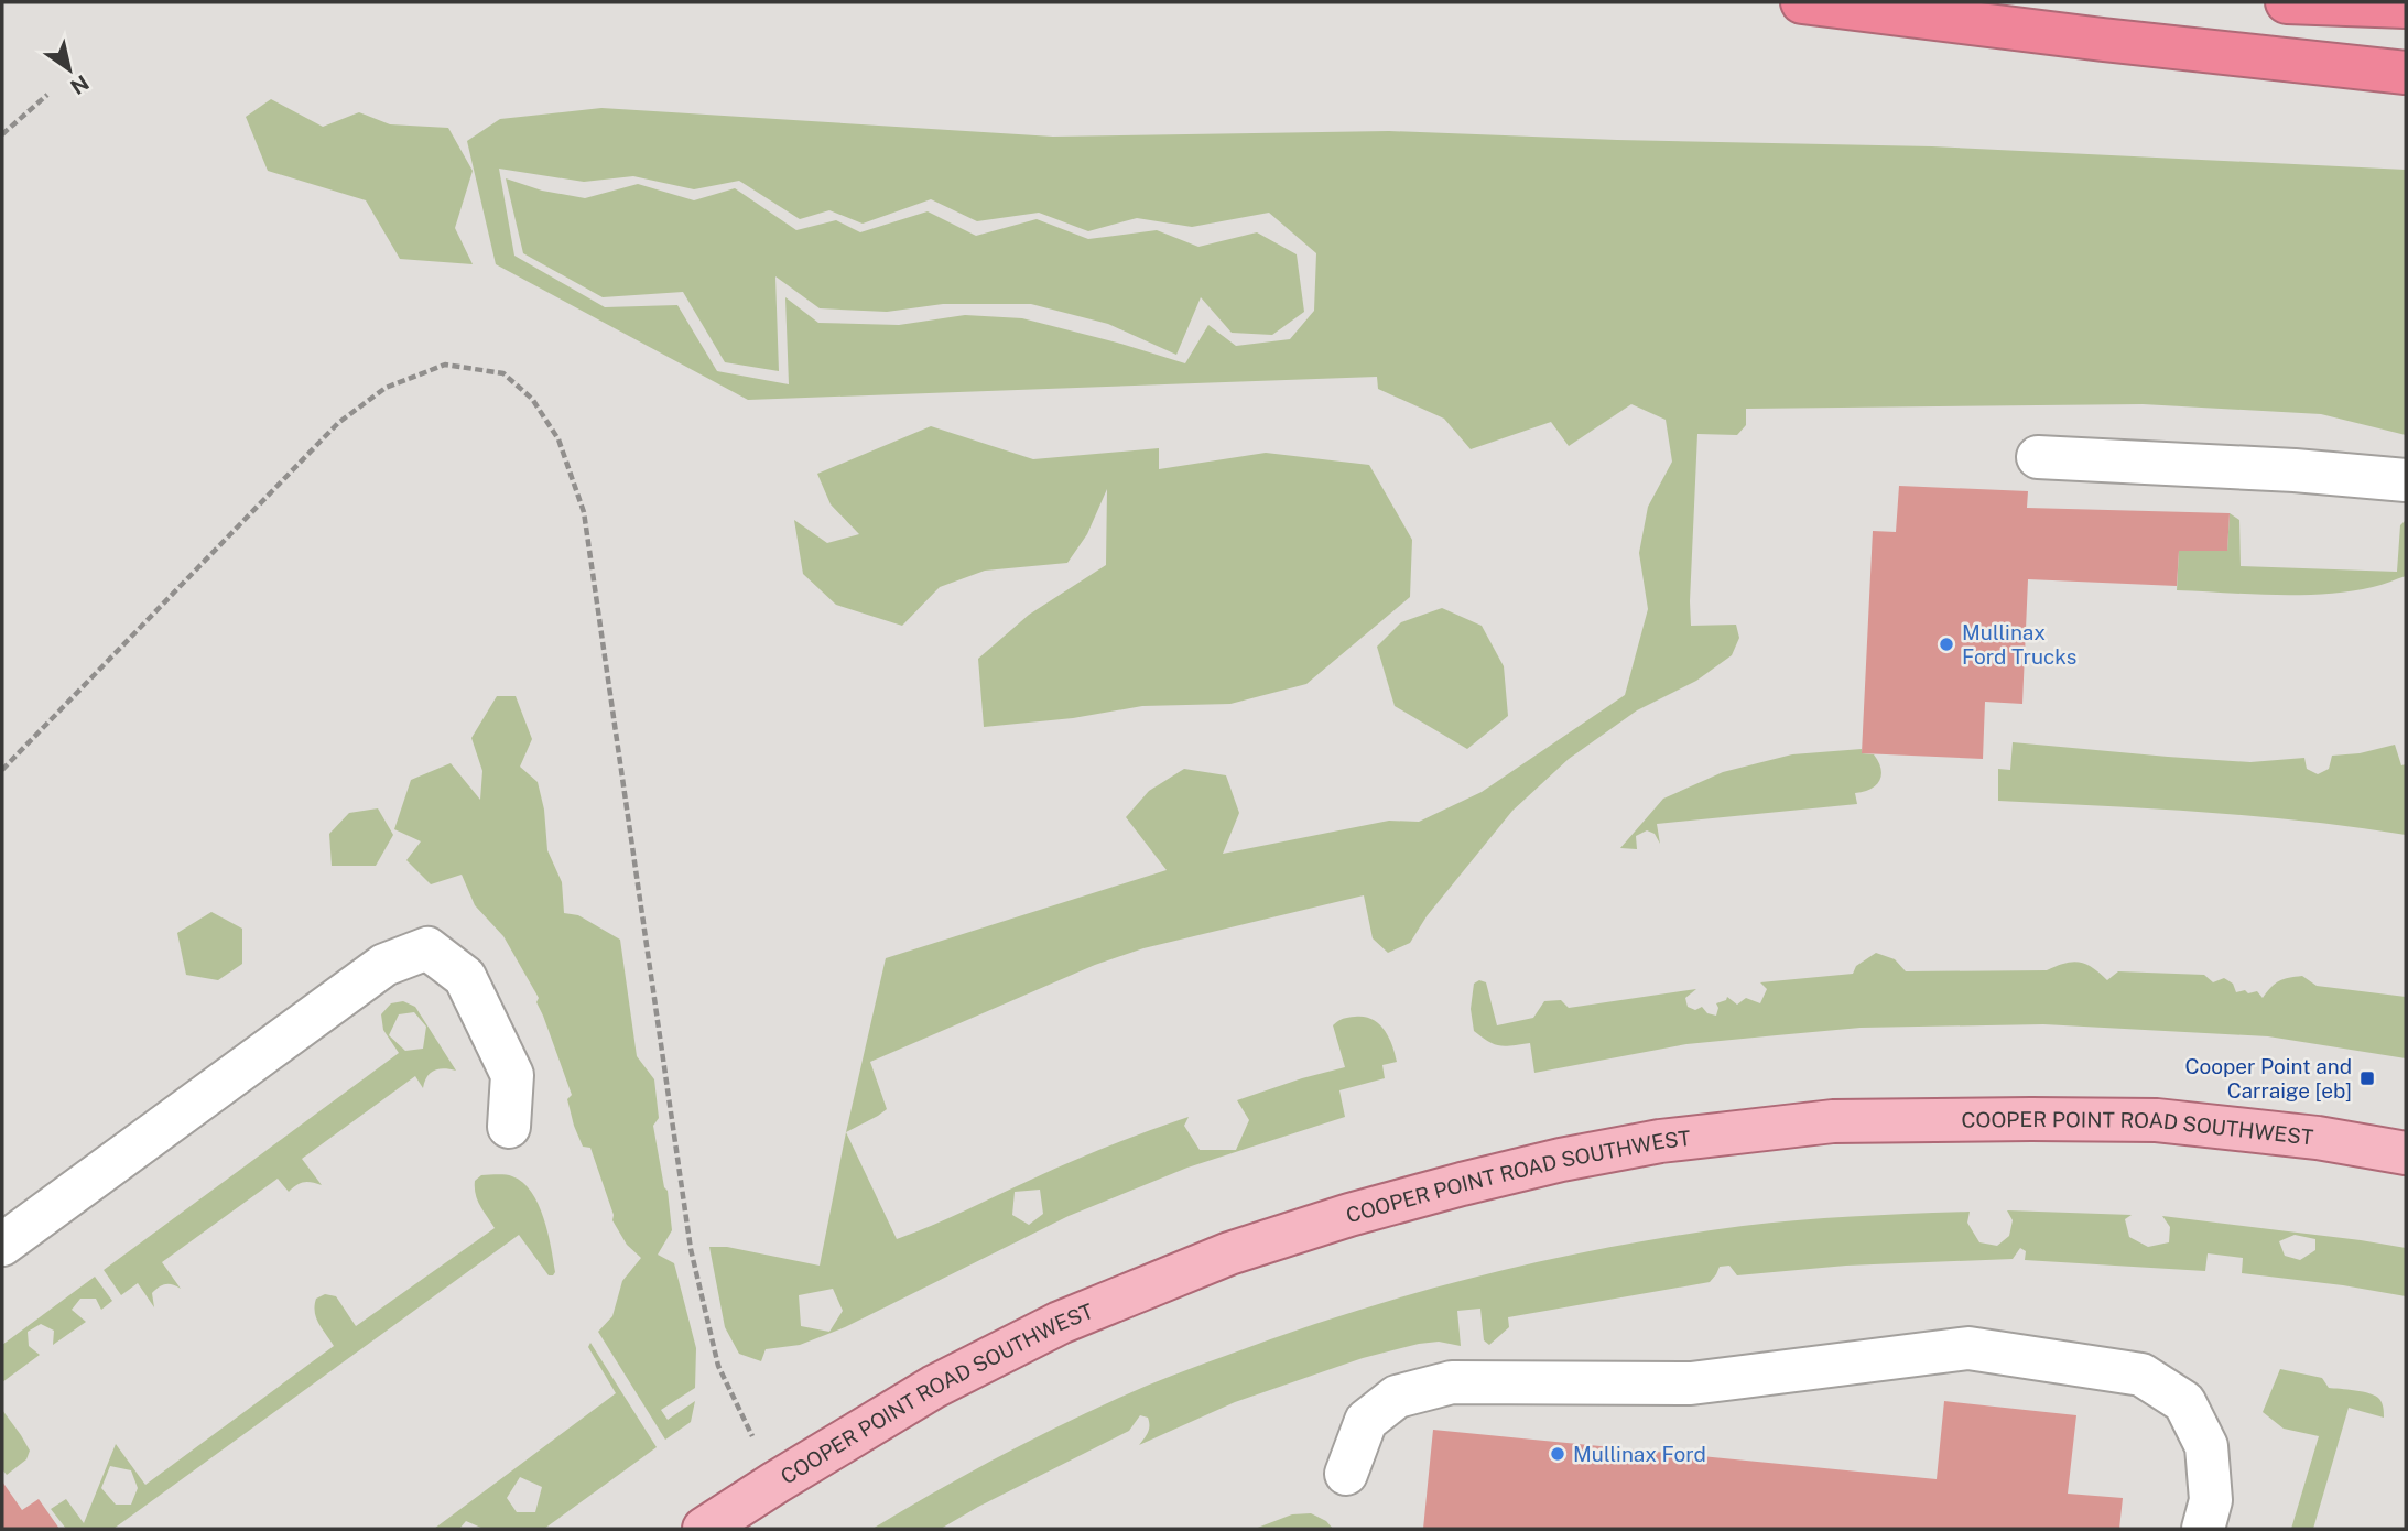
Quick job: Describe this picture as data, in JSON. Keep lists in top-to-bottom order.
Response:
{
  "streets": {
    "main road": ["COOPER POINT ROAD SOUTHWEST"]
  },
  "places": {
    "other": ["Mullinax Ford Trucks", "Mullinax Ford"],
    "transit": ["Cooper Point and Carraige [eb]"]
  },
  "north": "bottom right"
}
